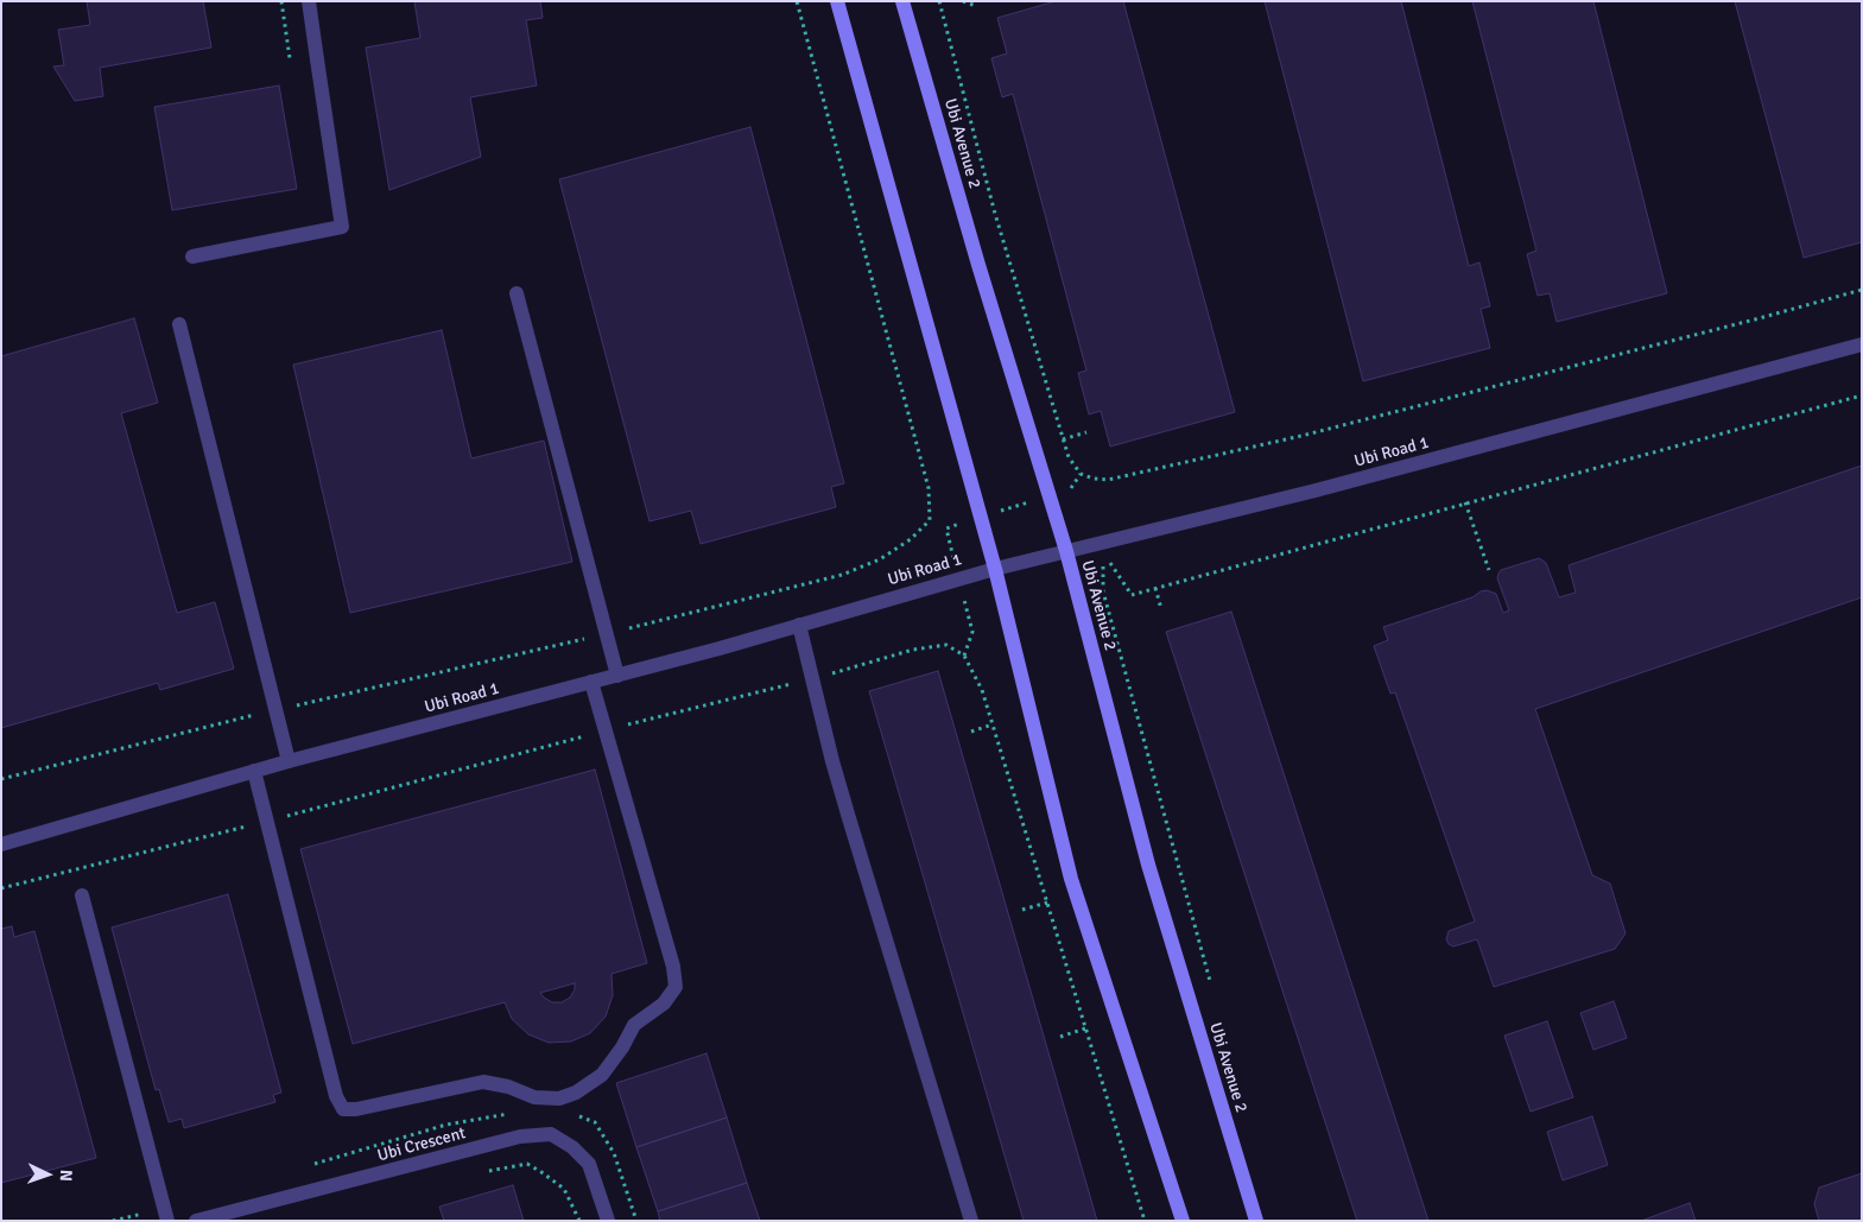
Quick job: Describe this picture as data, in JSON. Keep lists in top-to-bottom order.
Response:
{
  "streets": {
    "main road": ["Ubi Avenue 2"],
    "street": ["Ubi Road 1", "Ubi Crescent"]
  },
  "crossings": [
    ["Ubi Avenue 2", "Ubi Road 1"]
  ],
  "north": "right"
}
